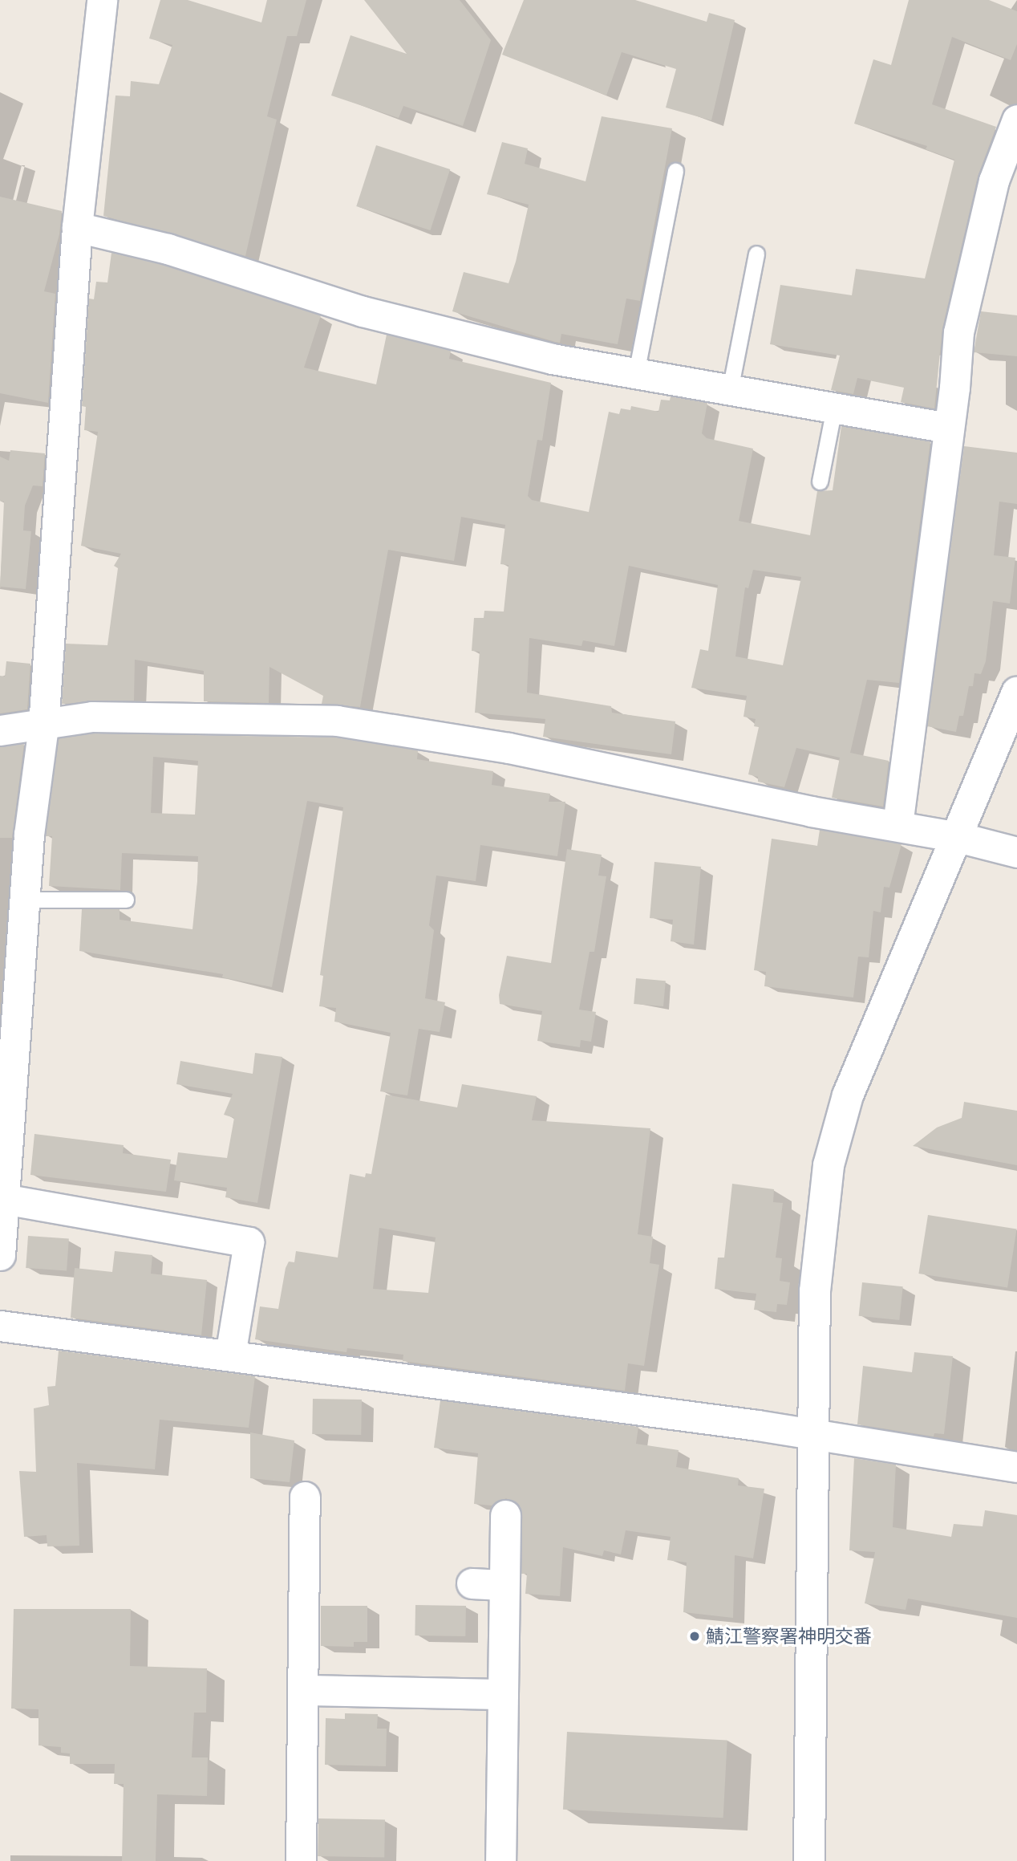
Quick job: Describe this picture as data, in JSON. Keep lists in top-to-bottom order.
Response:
{
  "places": ["鯖江警察署神明交番"]
}
